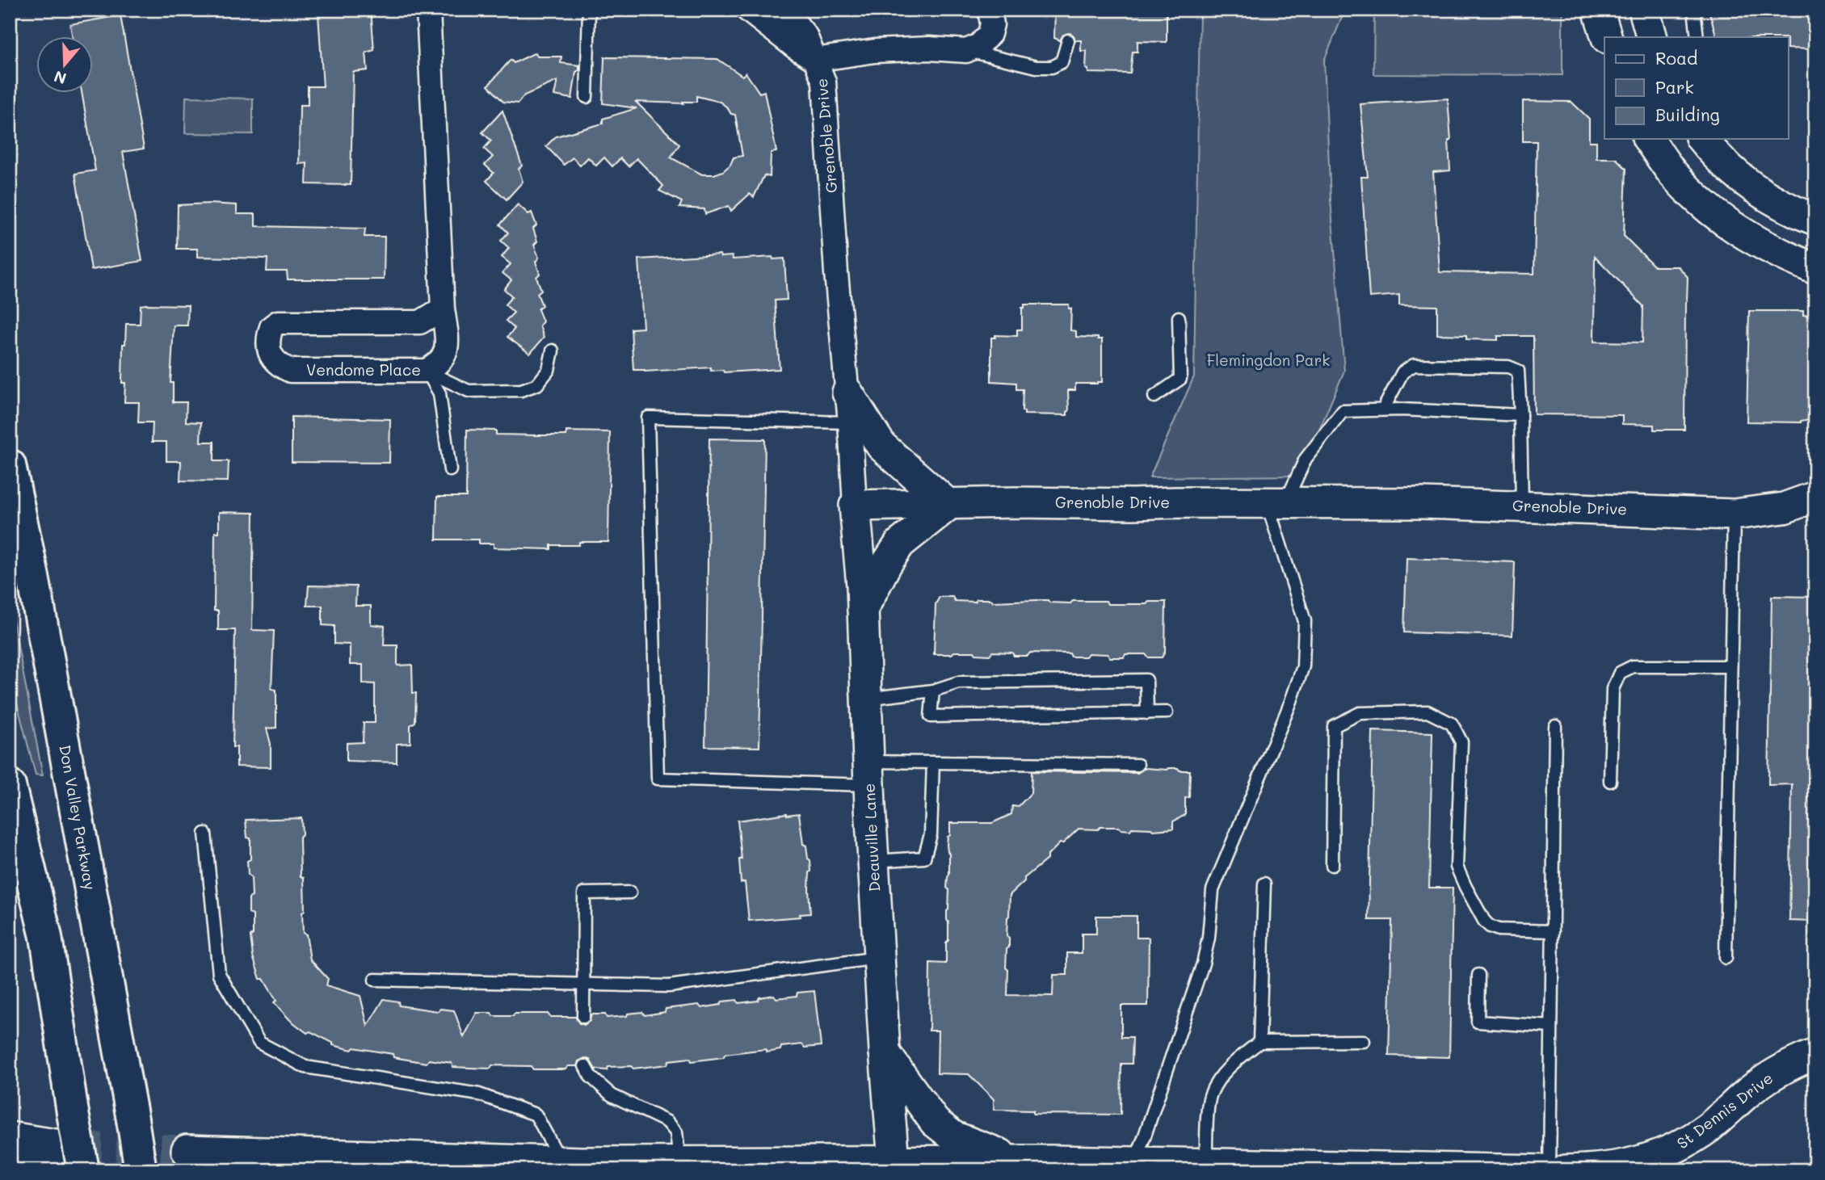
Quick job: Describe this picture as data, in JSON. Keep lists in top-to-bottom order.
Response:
{
  "streets": {
    "highway": ["Don Valley Parkway"],
    "street": [
      "Grenoble Drive",
      "Vendome Place",
      "Deauville Lane",
      "St Dennis Drive"
    ]
  },
  "crossings": [
    ["Grenoble Drive", "Deauville Lane"]
  ],
  "parks": ["Flemingdon Park"],
  "legend": ["Road", "Park", "Building"],
  "north": "bottom"
}
